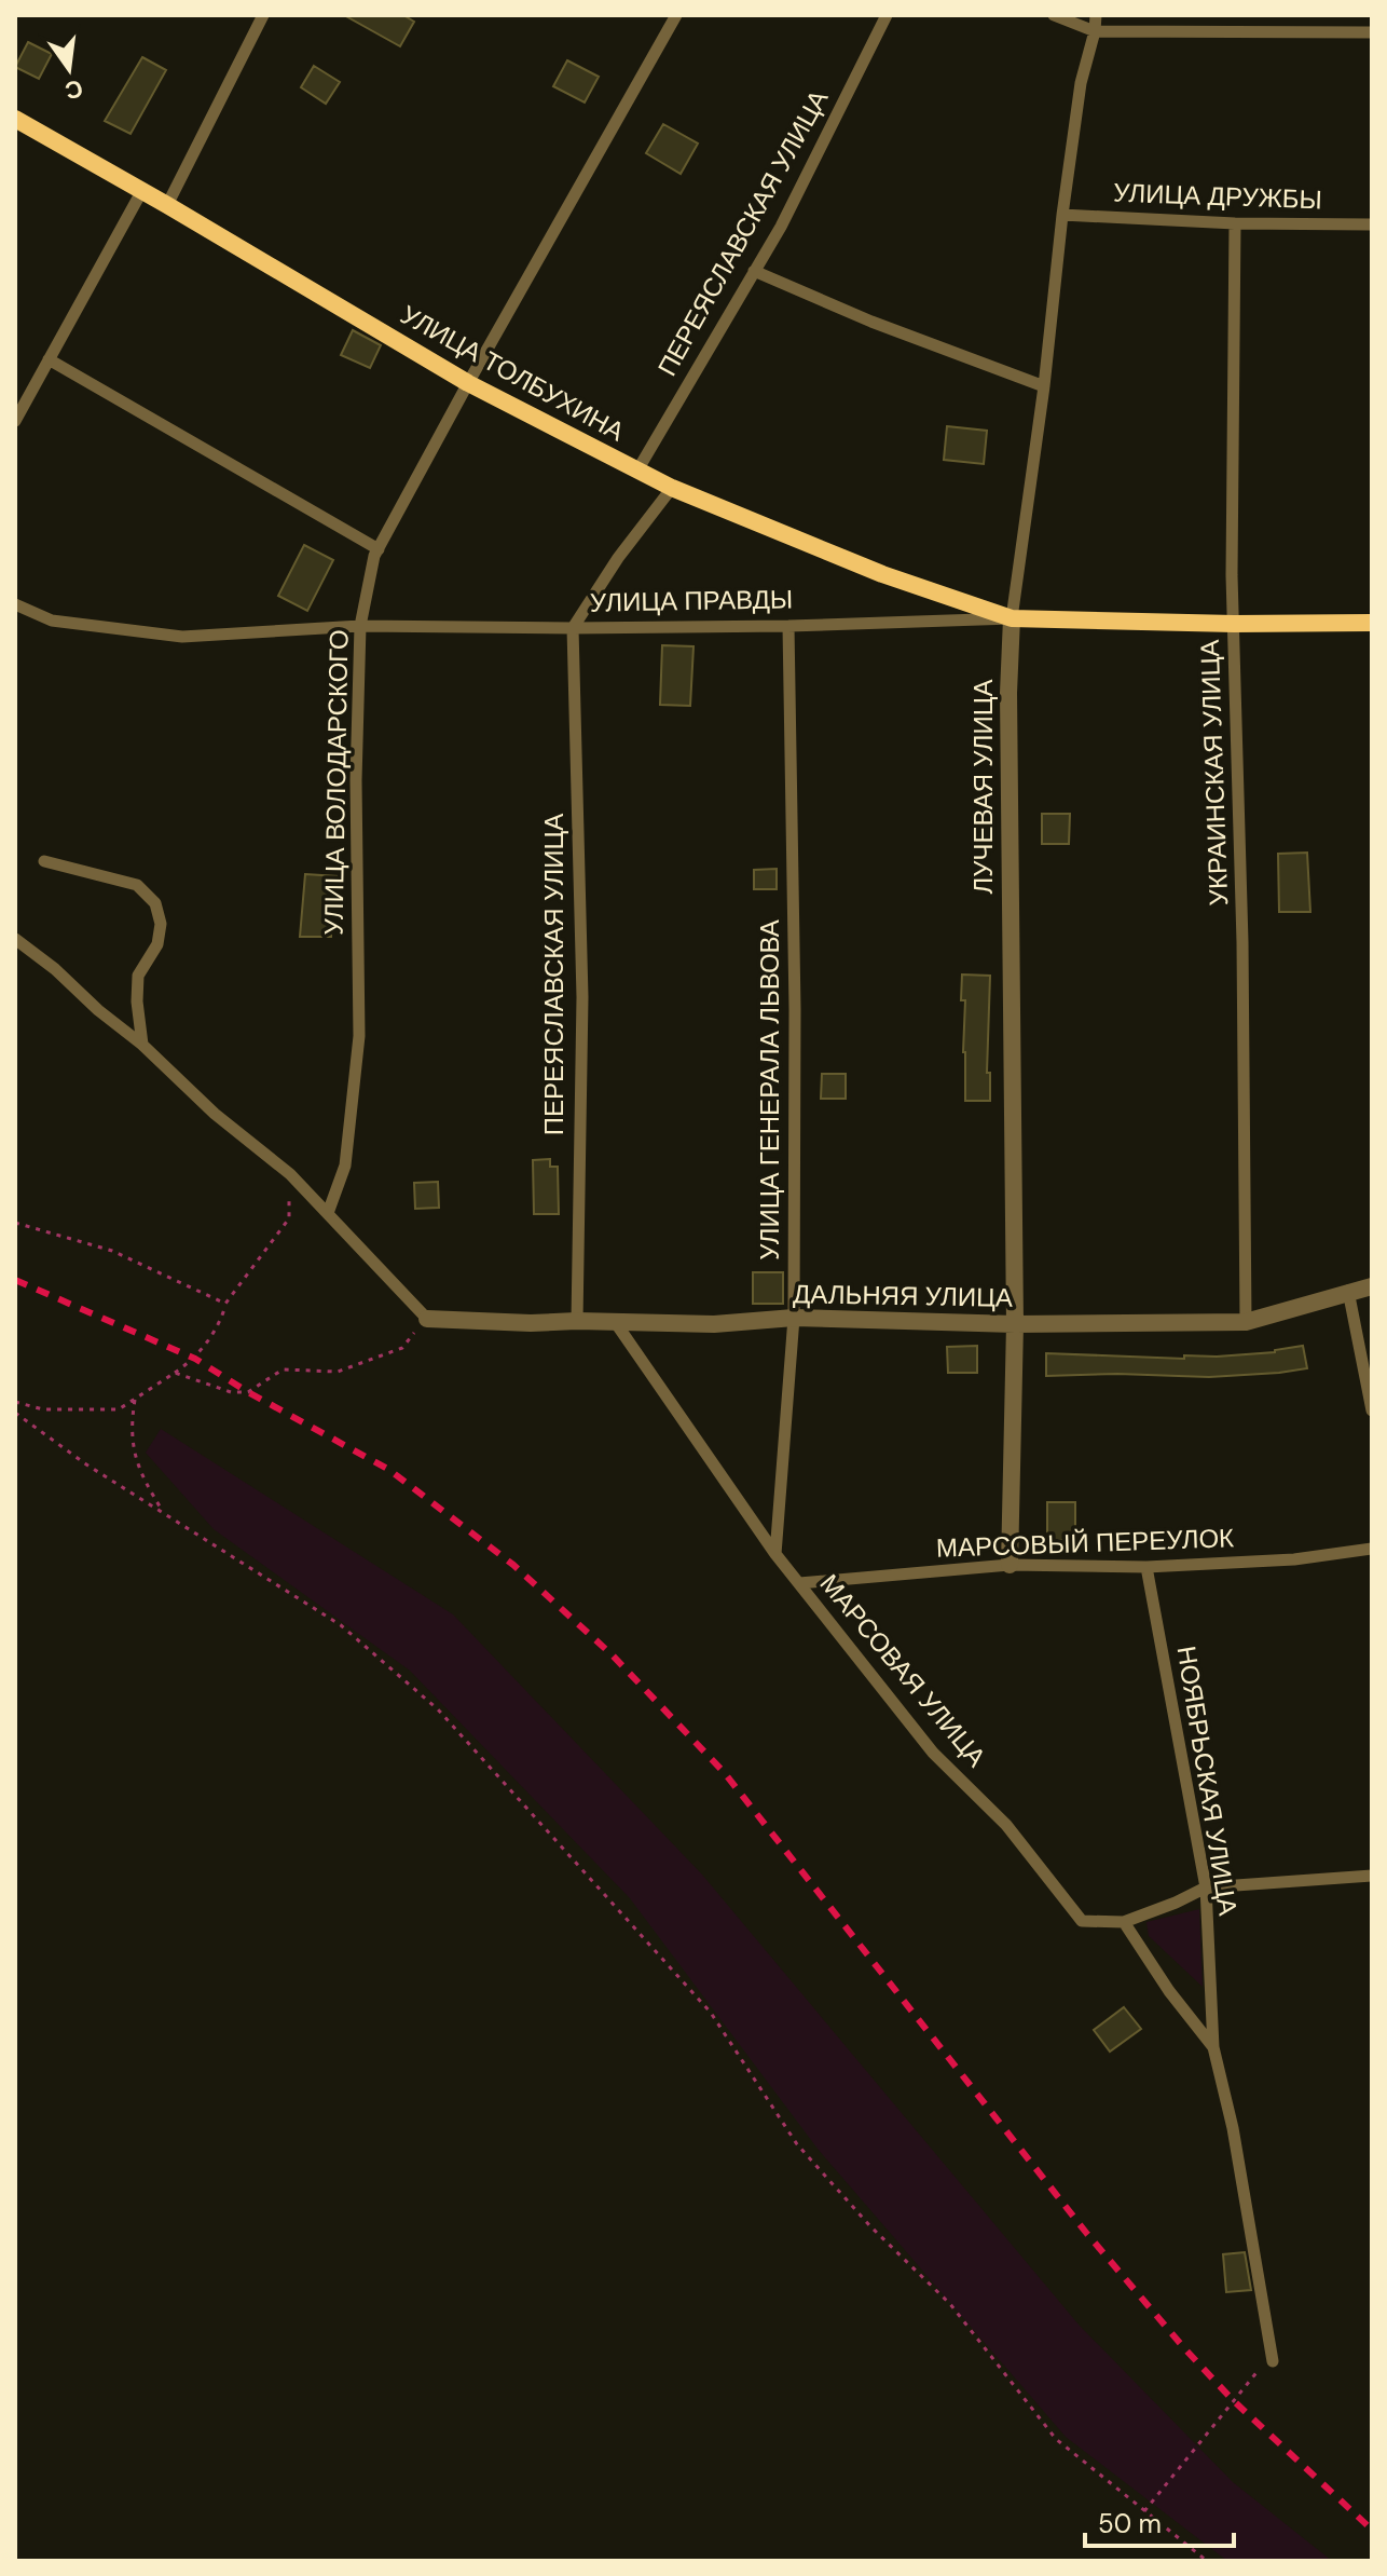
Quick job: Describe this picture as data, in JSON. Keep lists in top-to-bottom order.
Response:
{
  "streets": {
    "main road": ["УЛИЦА ТОЛБУХИНА", "УЛИЦА ПРАВДЫ"],
    "street": ["ЛУЧЕВАЯ УЛИЦА", "ДАЛЬНЯЯ УЛИЦА"],
    "lane": [
      "УЛИЦА ДРУЖБЫ",
      "ПЕРЕЯСЛАВСКАЯ УЛИЦА",
      "УКРАИНСКАЯ УЛИЦА",
      "УЛИЦА ВОЛОДАРСКОГО",
      "УЛИЦА ГЕНЕРАЛА ЛЬВОВА",
      "МАРСОВЫЙ ПЕРЕУЛОК",
      "МАРСОВАЯ УЛИЦА",
      "НОЯБРЬСКАЯ УЛИЦА"
    ]
  },
  "crossings": [
    ["УЛИЦА ДРУЖБЫ", "УКРАИНСКАЯ УЛИЦА"],
    ["УЛИЦА ДРУЖБЫ", "ЛУЧЕВАЯ УЛИЦА"],
    ["ПЕРЕЯСЛАВСКАЯ УЛИЦА", "УЛИЦА ТОЛБУХИНА"],
    ["ПЕРЕЯСЛАВСКАЯ УЛИЦА", "УЛИЦА ПРАВДЫ"],
    ["ПЕРЕЯСЛАВСКАЯ УЛИЦА", "ДАЛЬНЯЯ УЛИЦА"],
    ["УЛИЦА ТОЛБУХИНА", "УЛИЦА ПРАВДЫ"],
    ["УЛИЦА ТОЛБУХИНА", "УЛИЦА ВОЛОДАРСКОГО"],
    ["УЛИЦА ТОЛБУХИНА", "ЛУЧЕВАЯ УЛИЦА"],
    ["УЛИЦА ПРАВДЫ", "УКРАИНСКАЯ УЛИЦА"],
    ["УЛИЦА ПРАВДЫ", "УЛИЦА ВОЛОДАРСКОГО"],
    ["УЛИЦА ПРАВДЫ", "ЛУЧЕВАЯ УЛИЦА"],
    ["УЛИЦА ПРАВДЫ", "УЛИЦА ГЕНЕРАЛА ЛЬВОВА"],
    ["УКРАИНСКАЯ УЛИЦА", "ДАЛЬНЯЯ УЛИЦА"],
    ["ЛУЧЕВАЯ УЛИЦА", "ДАЛЬНЯЯ УЛИЦА"],
    ["ЛУЧЕВАЯ УЛИЦА", "МАРСОВЫЙ ПЕРЕУЛОК"],
    ["УЛИЦА ГЕНЕРАЛА ЛЬВОВА", "ДАЛЬНЯЯ УЛИЦА"],
    ["УЛИЦА ГЕНЕРАЛА ЛЬВОВА", "МАРСОВАЯ УЛИЦА"],
    ["ДАЛЬНЯЯ УЛИЦА", "МАРСОВАЯ УЛИЦА"],
    ["МАРСОВЫЙ ПЕРЕУЛОК", "МАРСОВАЯ УЛИЦА"],
    ["МАРСОВЫЙ ПЕРЕУЛОК", "НОЯБРЬСКАЯ УЛИЦА"]
  ],
  "scale_bar": "50 m",
  "north": "bottom"
}
